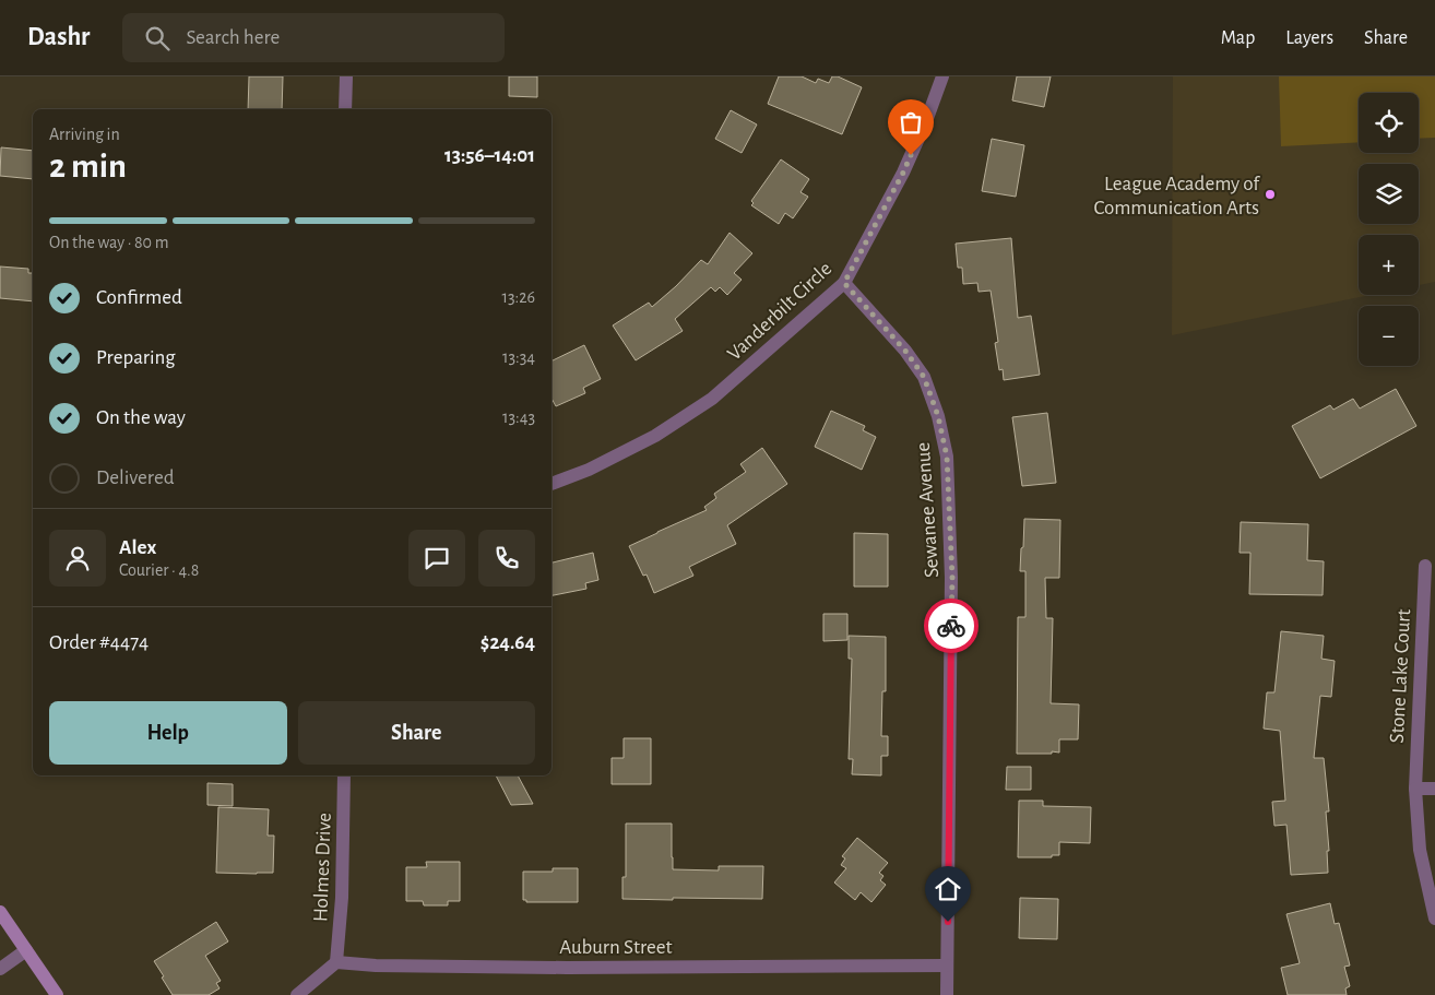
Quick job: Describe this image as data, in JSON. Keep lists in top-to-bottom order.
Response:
{
  "streets": {
    "street": [
      "Vanderbilt Circle",
      "Sewanee Avenue",
      "Stone Lake Court",
      "Holmes Drive",
      "Auburn Street"
    ]
  },
  "crossings": [
    ["Vanderbilt Circle", "Sewanee Avenue"],
    ["Sewanee Avenue", "Auburn Street"],
    ["Holmes Drive", "Auburn Street"]
  ],
  "places": ["League Academy of Communication Arts"],
  "page": {
    "header": "Dashr",
    "search": "Search here",
    "nav": ["Map", "Layers", "Share"],
    "map_buttons": ["+", "−"],
    "heading": ["2 min", "Arriving in", "13:56–14:01"],
    "panel": [
      "Alex",
      "Courier · 4.8",
      "Order #4474",
      "$24.64"
    ],
    "bar": "On the way · 80 m",
    "list": [
      ["Confirmed", "13:26"],
      ["Preparing", "13:34"],
      ["On the way", "13:43"],
      "Delivered"
    ],
    "buttons": ["Help", "Share"]
  }
}
